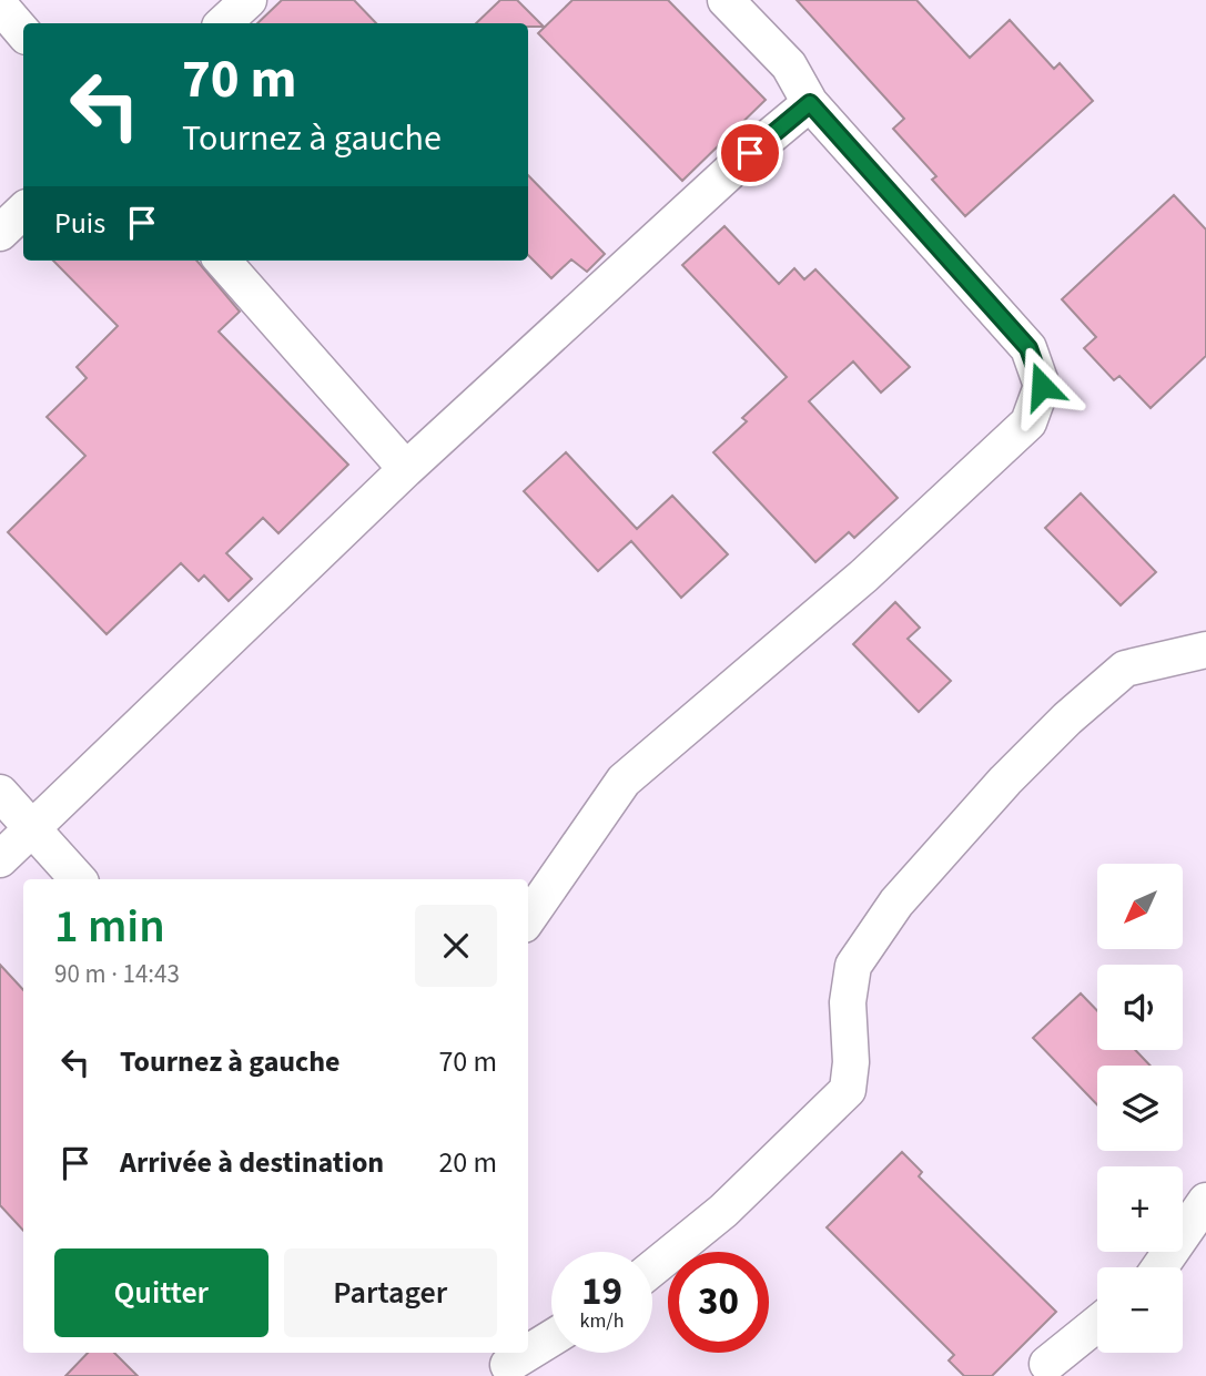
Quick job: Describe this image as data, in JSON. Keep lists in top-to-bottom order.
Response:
{
  "north": "bottom left",
  "page": {
    "turn": ["70 m", "Tournez à gauche"],
    "then": "Puis",
    "map_buttons": ["+", "−"],
    "heading": ["1 min", "90 m · 14:43"],
    "list": [
      {
        "name": "Tournez à gauche",
        "value": "70 m"
      },
      {
        "name": "Arrivée à destination",
        "value": "20 m"
      }
    ],
    "buttons": ["Quitter", "Partager"],
    "speed": "19 km/h",
    "limit": "30"
  }
}
